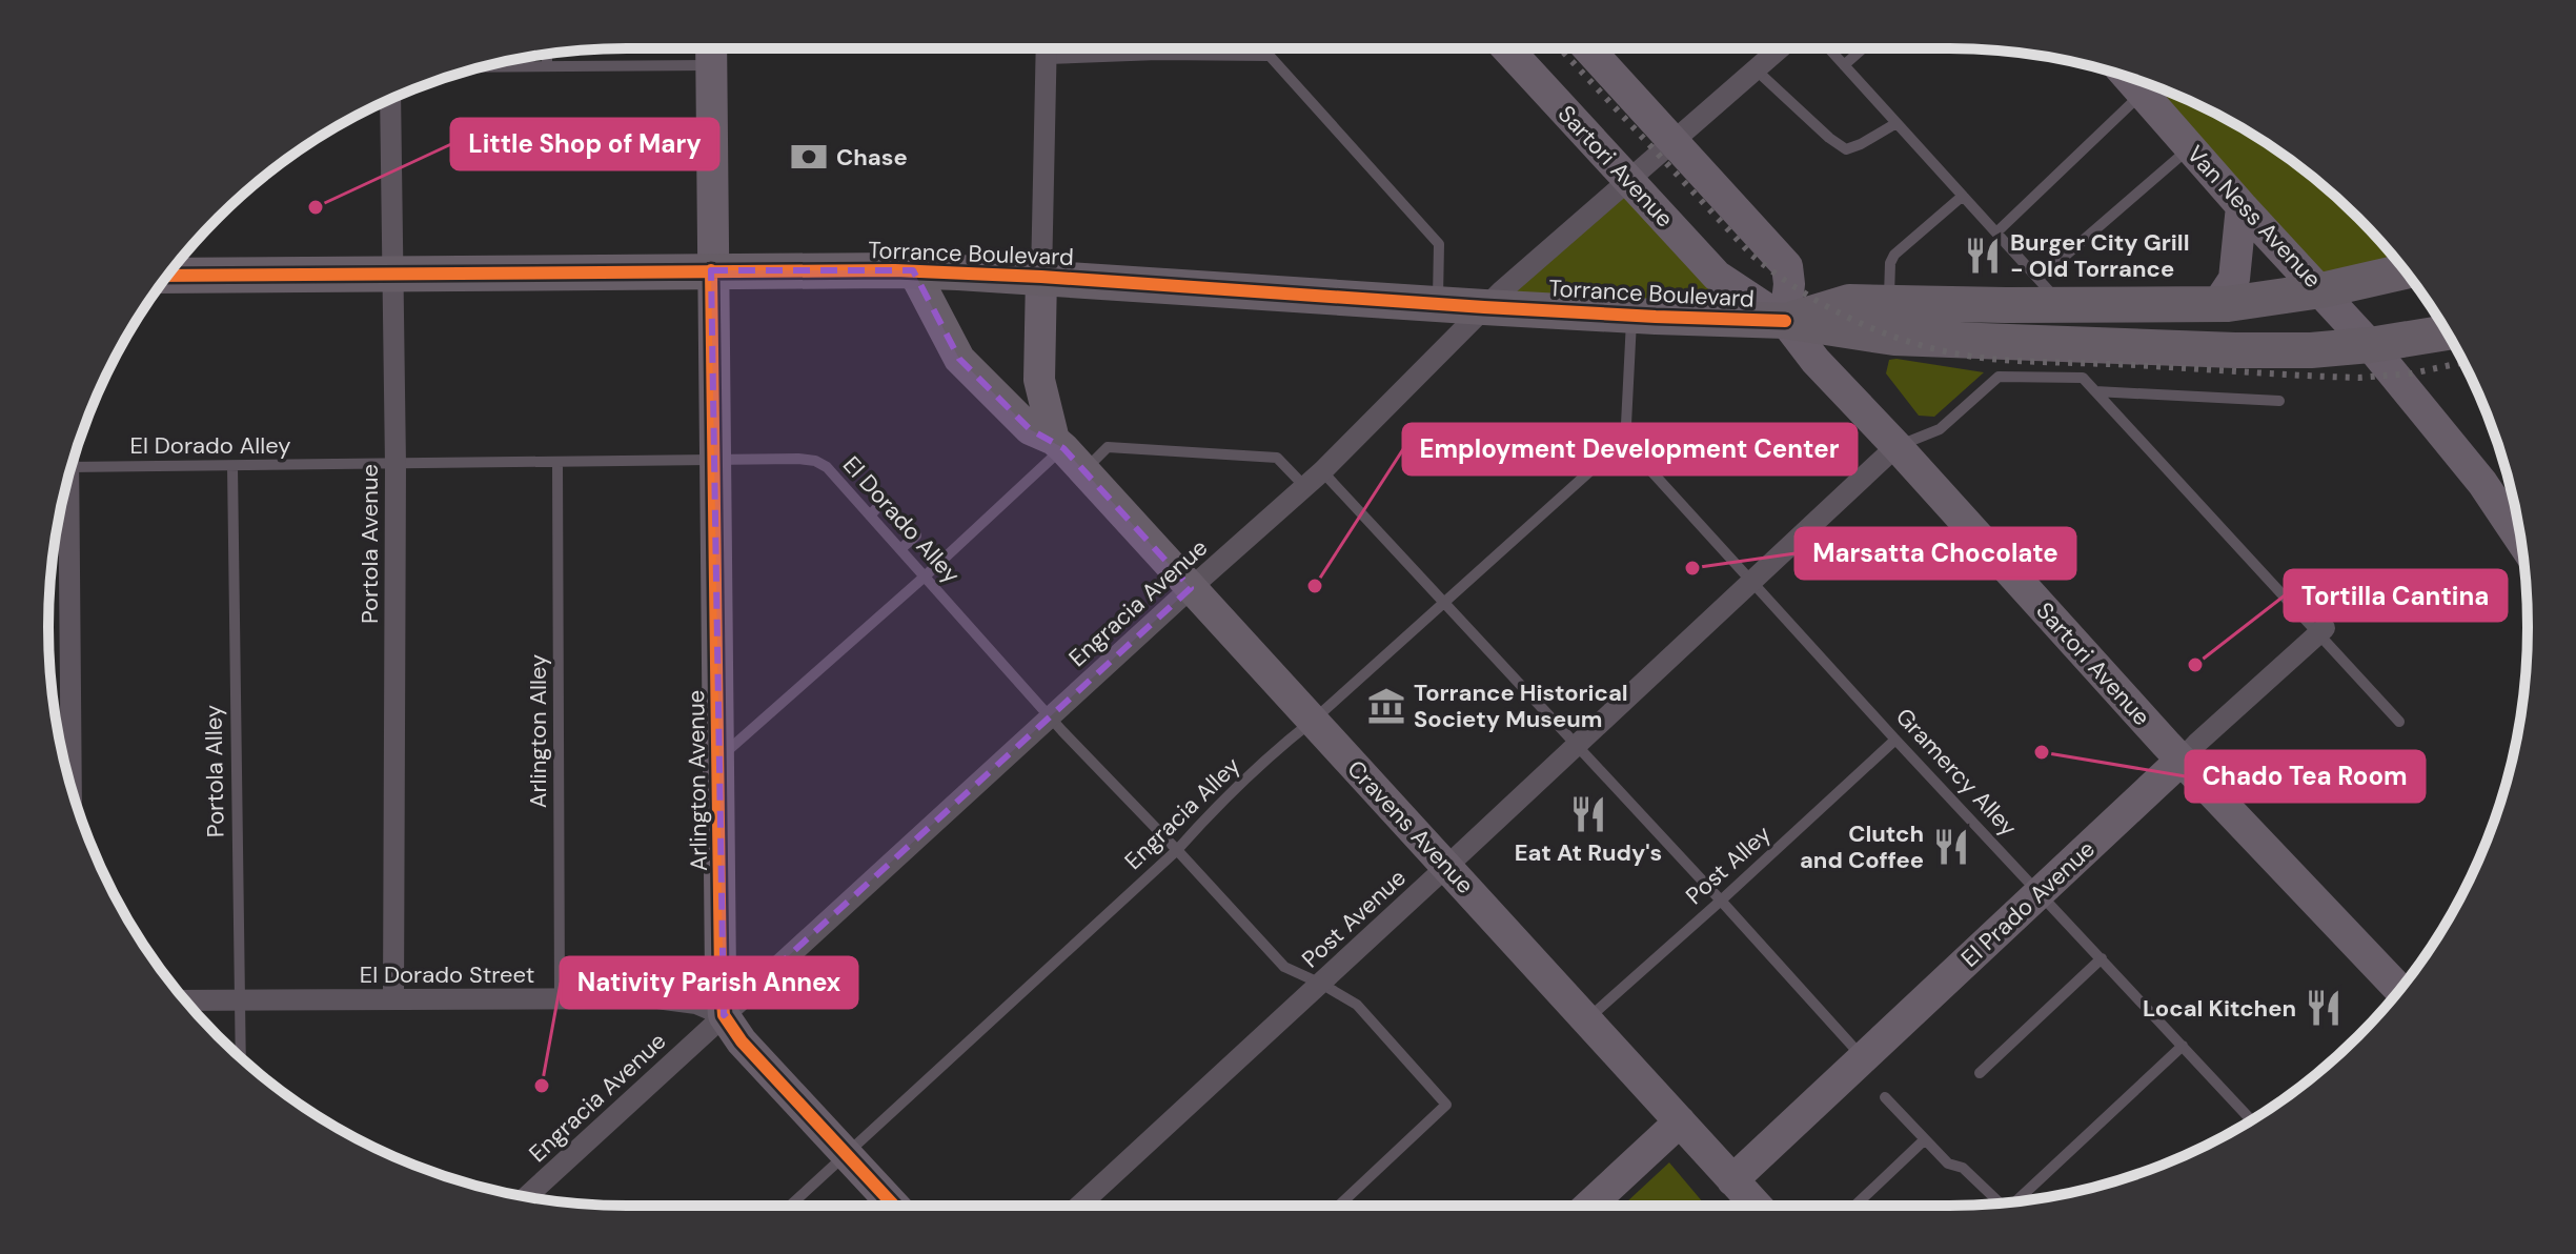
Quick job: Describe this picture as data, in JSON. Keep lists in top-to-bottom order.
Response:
{
  "streets": {
    "main road": ["Torrance Boulevard"],
    "street": [
      "Sartori Avenue",
      "Van Ness Avenue",
      "Portola Avenue",
      "Engracia Avenue",
      "Arlington Avenue",
      "Cravens Avenue",
      "El Prado Avenue",
      "Post Avenue",
      "El Dorado Street"
    ],
    "lane": [
      "El Dorado Alley",
      "Arlington Alley",
      "Portola Alley",
      "Gramercy Alley",
      "Engracia Alley",
      "Post Alley"
    ]
  },
  "crossings": [
    ["Sartori Avenue", "Torrance Boulevard"],
    ["Sartori Avenue", "Engracia Avenue"],
    ["Sartori Avenue", "El Prado Avenue"],
    ["Sartori Avenue", "Post Avenue"],
    ["Van Ness Avenue", "Torrance Boulevard"],
    ["Torrance Boulevard", "Portola Avenue"],
    ["Torrance Boulevard", "Engracia Avenue"],
    ["Torrance Boulevard", "Arlington Avenue"],
    ["Torrance Boulevard", "Cravens Avenue"],
    ["El Dorado Alley", "Portola Avenue"],
    ["El Dorado Alley", "Engracia Avenue"],
    ["El Dorado Alley", "Arlington Alley"],
    ["El Dorado Alley", "Portola Alley"],
    ["El Dorado Alley", "Arlington Avenue"],
    ["El Dorado Alley", "Engracia Alley"],
    ["El Dorado Alley", "Post Avenue"],
    ["Portola Avenue", "El Dorado Street"],
    ["Engracia Avenue", "Arlington Avenue"],
    ["Engracia Avenue", "Cravens Avenue"],
    ["Engracia Avenue", "El Dorado Street"],
    ["Arlington Alley", "El Dorado Street"],
    ["Portola Alley", "El Dorado Street"],
    ["Gramercy Alley", "Engracia Alley"],
    ["Gramercy Alley", "Post Alley"],
    ["Gramercy Alley", "El Prado Avenue"],
    ["Gramercy Alley", "Post Avenue"],
    ["Arlington Avenue", "El Dorado Street"],
    ["Engracia Alley", "Cravens Avenue"],
    ["Cravens Avenue", "Post Alley"],
    ["Cravens Avenue", "El Prado Avenue"],
    ["Cravens Avenue", "Post Avenue"]
  ],
  "places": {
    "bank": ["Chase"],
    "other": [
      "Little Shop of Mary",
      "Marsatta Chocolate",
      "Employment Development Center",
      "Tortilla Cantina",
      "Chado Tea Room",
      "Nativity Parish Annex"
    ],
    "restaurant": [
      "Burger City Grill - Old Torrance",
      "Eat At Rudy's",
      "Clutch and Coffee",
      "Local Kitchen"
    ],
    "museum": ["Torrance Historical Society Museum"]
  }
}
